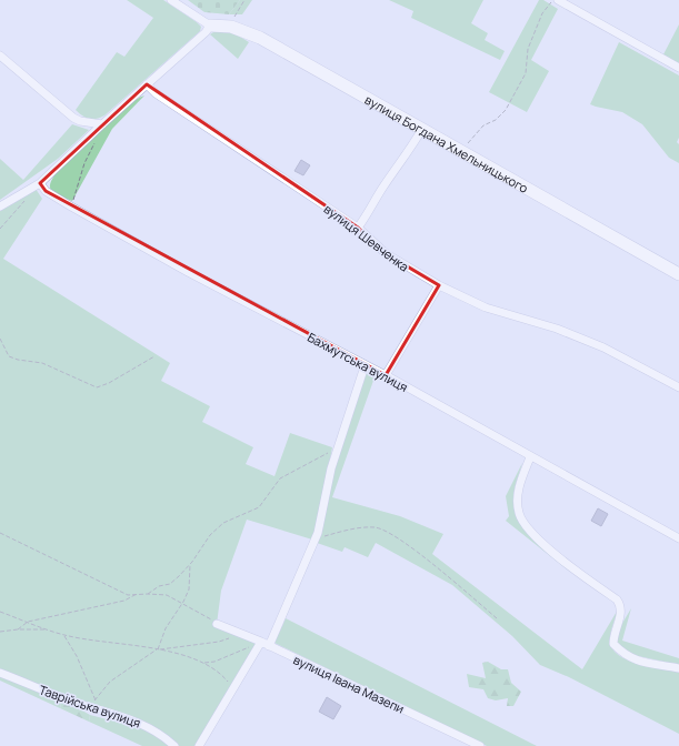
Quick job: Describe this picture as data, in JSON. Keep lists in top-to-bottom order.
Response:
{
  "streets": {
    "street": [
      "вулиця Богдана Хмельницького",
      "вулиця Шевченка",
      "Бахмутська вулиця",
      "вулиця Івана Мазепи",
      "Таврійська вулиця"
    ]
  }
}
